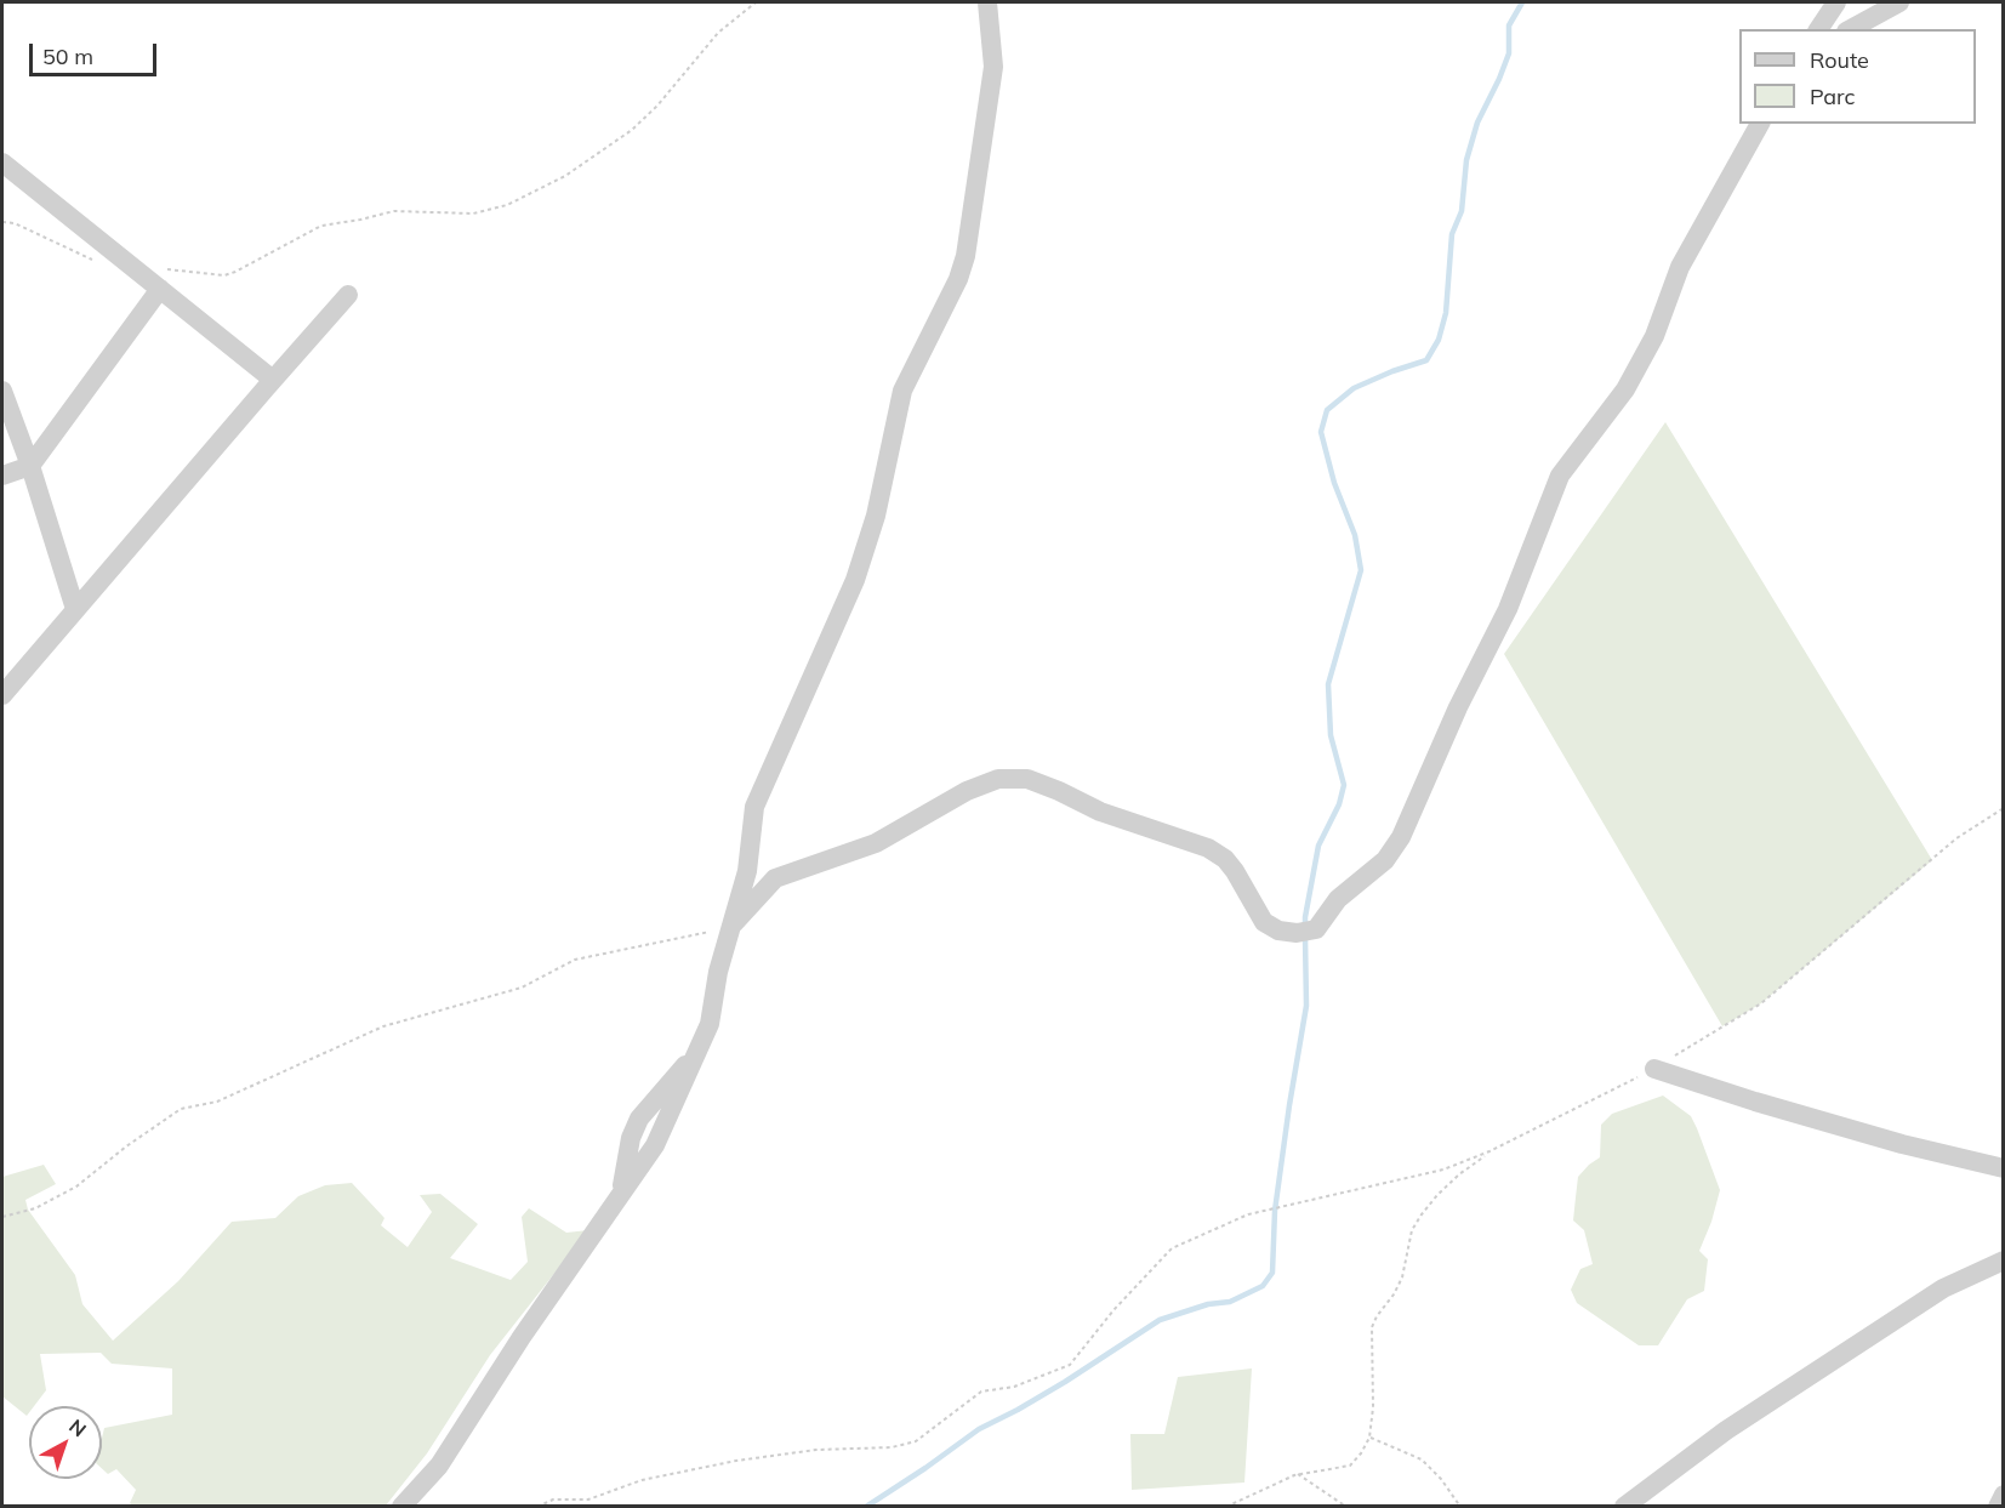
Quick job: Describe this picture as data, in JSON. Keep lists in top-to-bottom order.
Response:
{
  "legend": ["Route", "Parc"],
  "scale_bar": "50 m",
  "north": "top right"
}
